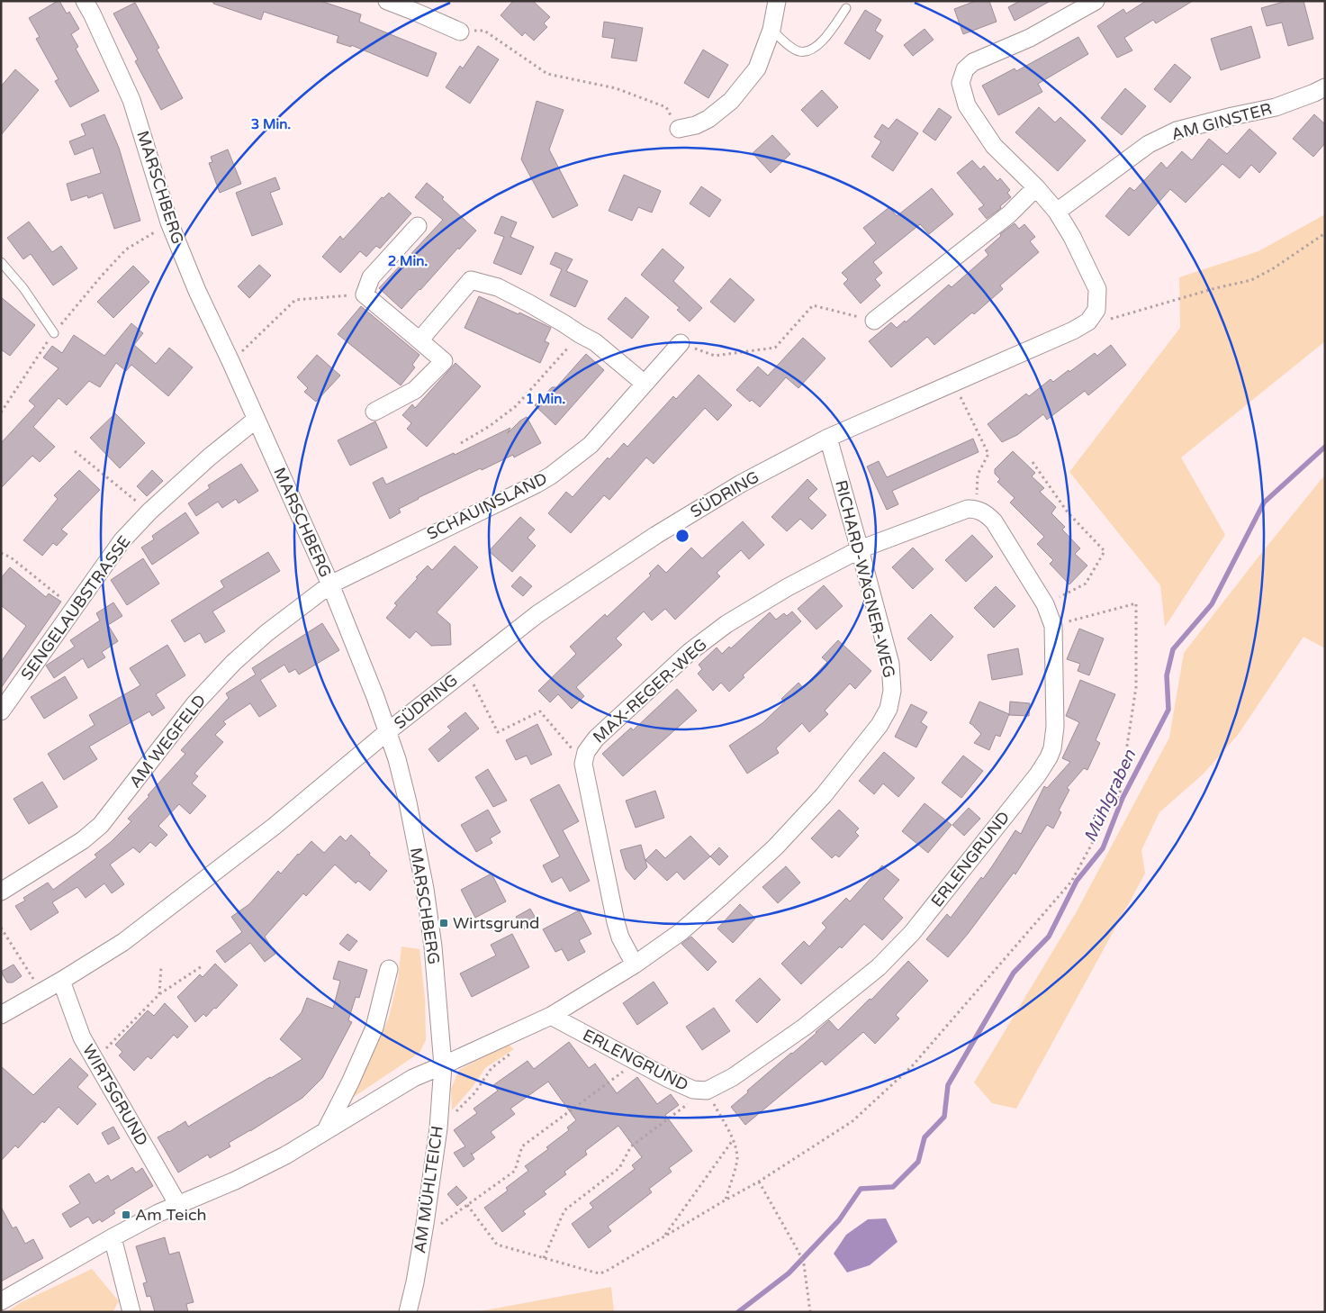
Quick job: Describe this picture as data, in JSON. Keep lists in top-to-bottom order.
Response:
{
  "streets": {
    "street": [
      "AM GINSTER",
      "MARSCHBERG",
      "SÜDRING",
      "SCHAUINSLAND",
      "RICHARD-WAGNER-WEG",
      "SENGELAUBSTRASSE",
      "MAX-REGER-WEG",
      "AM WEGFELD",
      "ERLENGRUND",
      "WIRTSGRUND",
      "AM MÜHLTEICH"
    ]
  },
  "crossings": [
    ["AM GINSTER", "SÜDRING"],
    ["MARSCHBERG", "SÜDRING"],
    ["MARSCHBERG", "SCHAUINSLAND"],
    ["MARSCHBERG", "RICHARD-WAGNER-WEG"],
    ["MARSCHBERG", "SENGELAUBSTRASSE"],
    ["MARSCHBERG", "AM WEGFELD"],
    ["MARSCHBERG", "AM MÜHLTEICH"],
    ["SÜDRING", "RICHARD-WAGNER-WEG"],
    ["SCHAUINSLAND", "AM WEGFELD"],
    ["RICHARD-WAGNER-WEG", "MAX-REGER-WEG"],
    ["RICHARD-WAGNER-WEG", "ERLENGRUND"],
    ["RICHARD-WAGNER-WEG", "WIRTSGRUND"],
    ["RICHARD-WAGNER-WEG", "AM MÜHLTEICH"]
  ],
  "water": ["Mühlgraben"],
  "places": {
    "transit": ["Wirtsgrund", "Am Teich"]
  },
  "rings": ["3 Min.", "2 Min.", "1 Min."]
}
